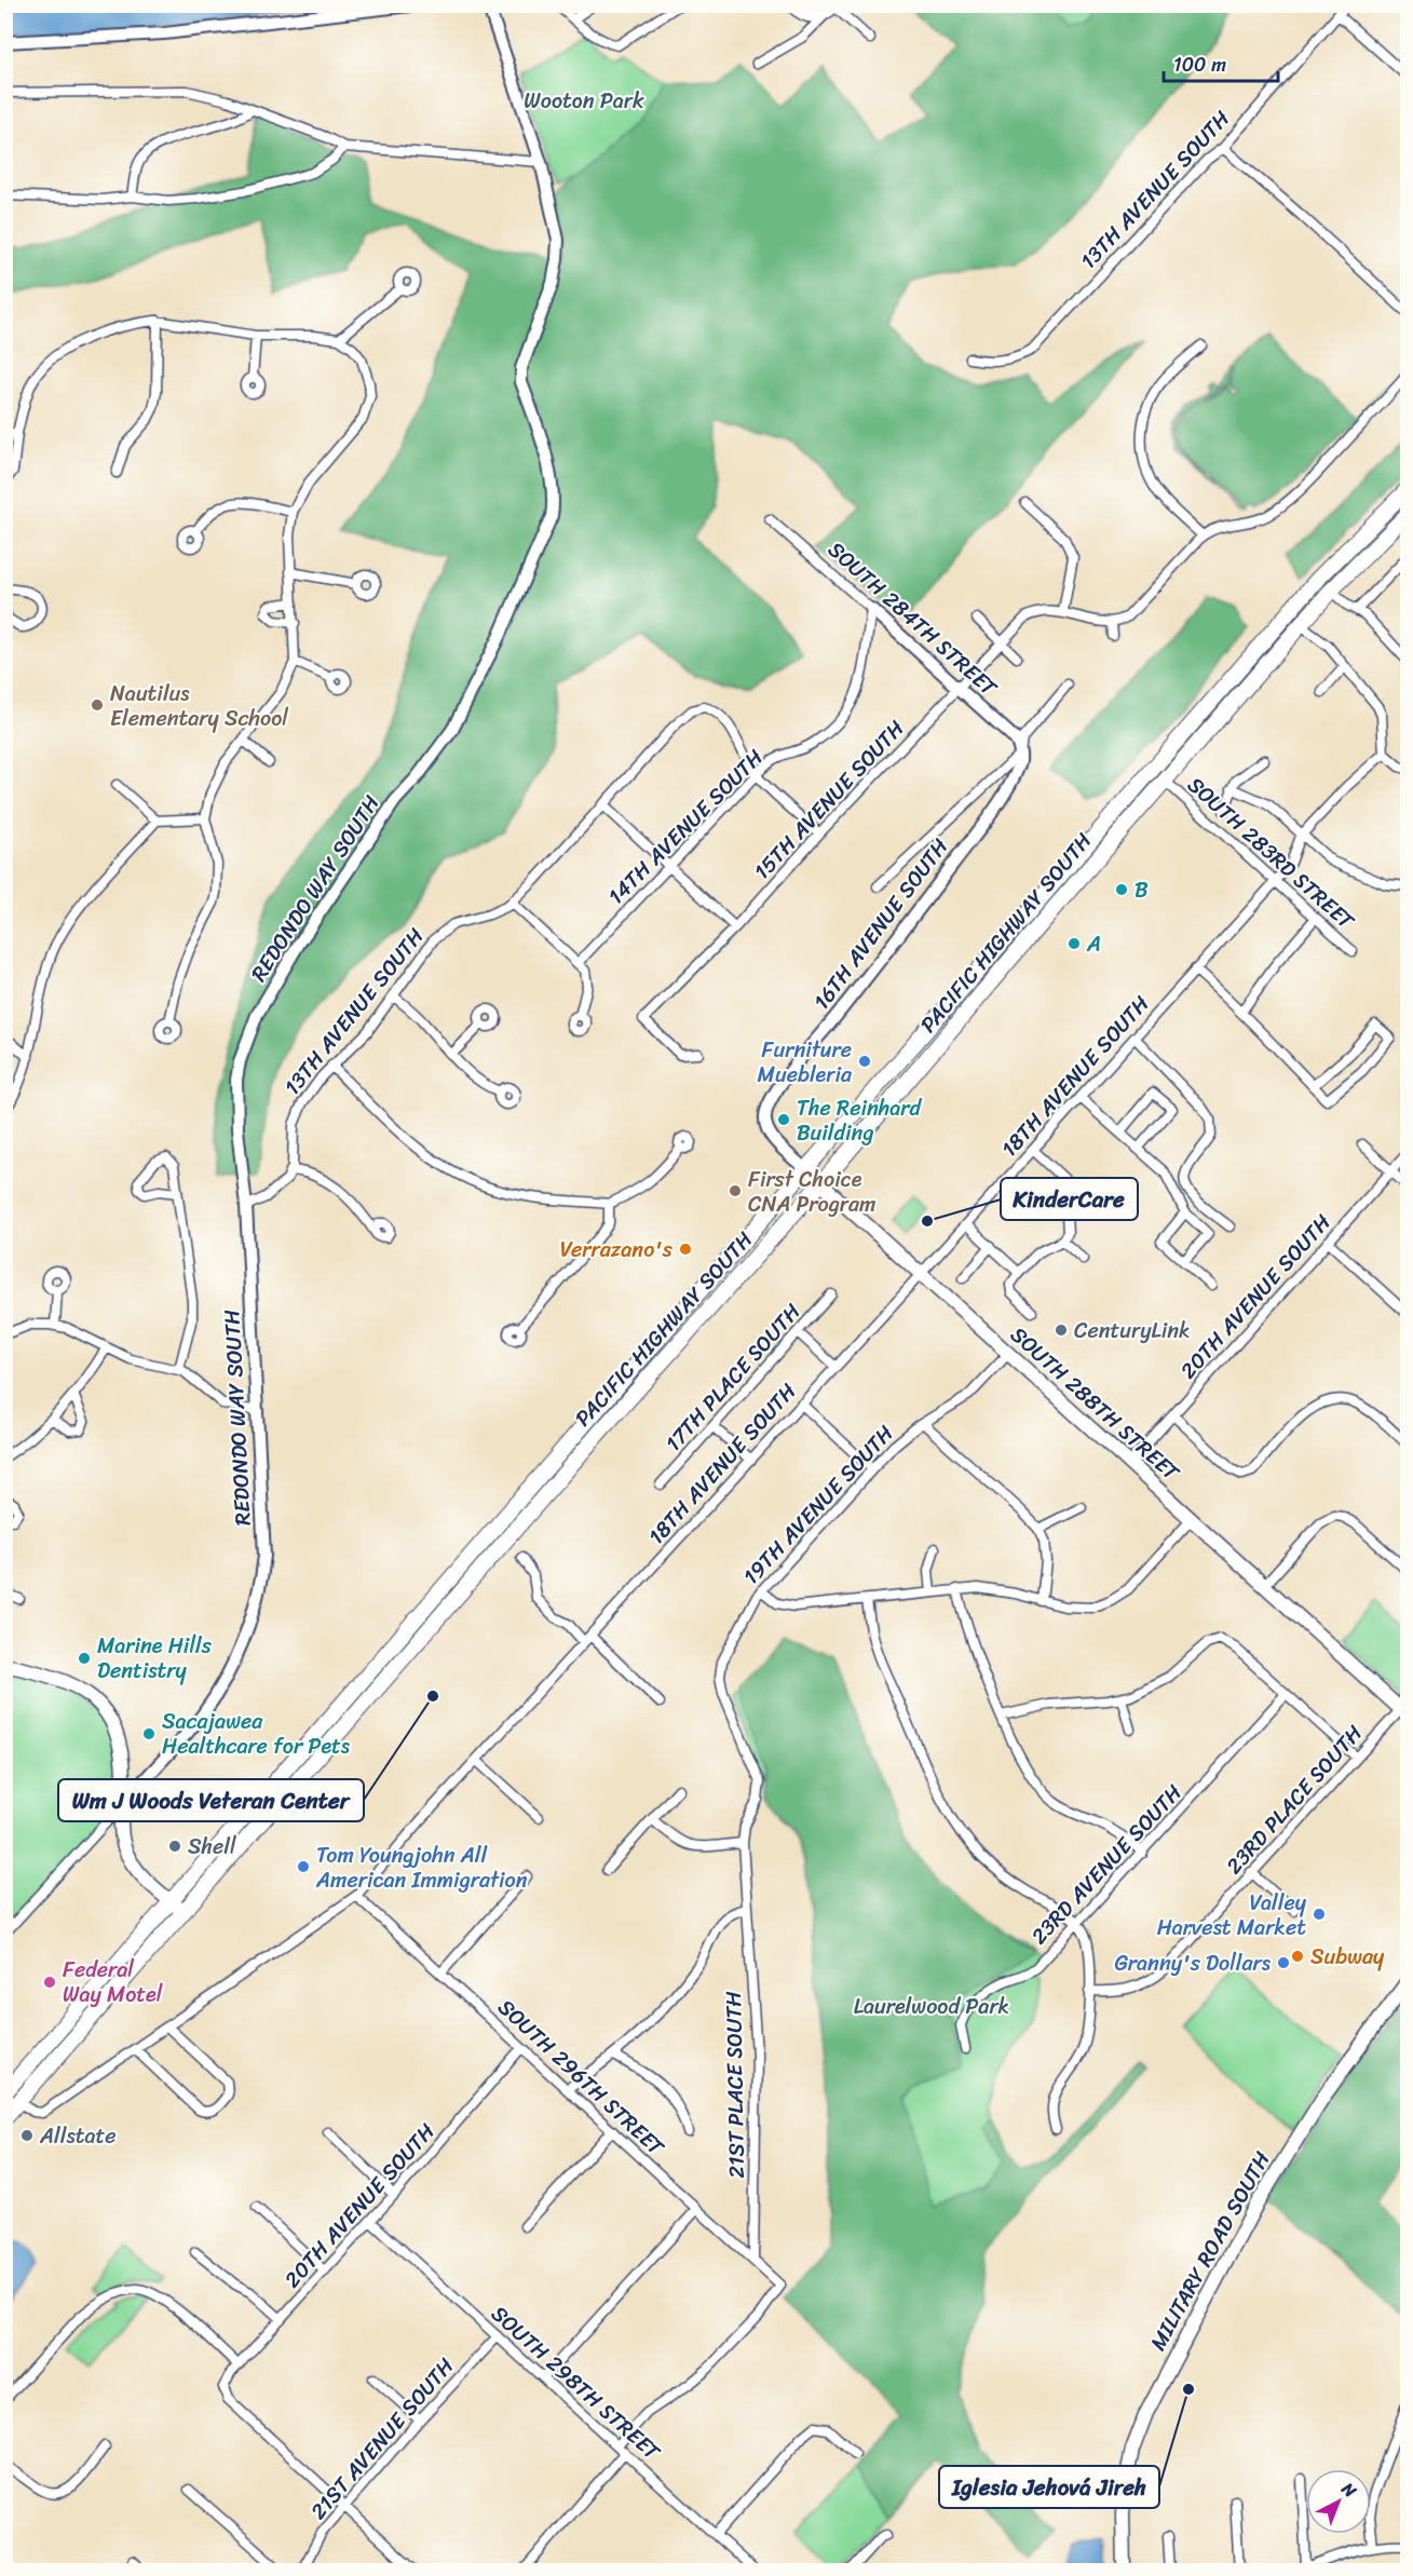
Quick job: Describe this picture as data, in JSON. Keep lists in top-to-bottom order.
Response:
{
  "streets": {
    "main road": ["PACIFIC HIGHWAY SOUTH", "SOUTH 288TH STREET", "MILITARY ROAD SOUTH"],
    "street": [
      "13TH AVENUE SOUTH",
      "SOUTH 284TH STREET",
      "15TH AVENUE SOUTH",
      "14TH AVENUE SOUTH",
      "SOUTH 283RD STREET",
      "REDONDO WAY SOUTH",
      "16TH AVENUE SOUTH",
      "18TH AVENUE SOUTH",
      "20TH AVENUE SOUTH",
      "17TH PLACE SOUTH",
      "19TH AVENUE SOUTH",
      "23RD PLACE SOUTH",
      "23RD AVENUE SOUTH",
      "SOUTH 296TH STREET",
      "21ST PLACE SOUTH",
      "SOUTH 298TH STREET",
      "21ST AVENUE SOUTH"
    ]
  },
  "crossings": [
    ["13TH AVENUE SOUTH", "14TH AVENUE SOUTH"],
    ["SOUTH 284TH STREET", "15TH AVENUE SOUTH"],
    ["SOUTH 284TH STREET", "14TH AVENUE SOUTH"],
    ["SOUTH 284TH STREET", "16TH AVENUE SOUTH"],
    ["SOUTH 283RD STREET", "PACIFIC HIGHWAY SOUTH"],
    ["SOUTH 283RD STREET", "18TH AVENUE SOUTH"],
    ["16TH AVENUE SOUTH", "SOUTH 288TH STREET"],
    ["PACIFIC HIGHWAY SOUTH", "18TH AVENUE SOUTH"],
    ["PACIFIC HIGHWAY SOUTH", "SOUTH 288TH STREET"],
    ["18TH AVENUE SOUTH", "SOUTH 288TH STREET"],
    ["18TH AVENUE SOUTH", "SOUTH 296TH STREET"],
    ["20TH AVENUE SOUTH", "SOUTH 288TH STREET"],
    ["20TH AVENUE SOUTH", "SOUTH 296TH STREET"],
    ["20TH AVENUE SOUTH", "SOUTH 298TH STREET"],
    ["20TH AVENUE SOUTH", "21ST AVENUE SOUTH"],
    ["SOUTH 288TH STREET", "19TH AVENUE SOUTH"],
    ["SOUTH 288TH STREET", "23RD PLACE SOUTH"],
    ["19TH AVENUE SOUTH", "21ST PLACE SOUTH"],
    ["SOUTH 296TH STREET", "21ST PLACE SOUTH"],
    ["SOUTH 296TH STREET", "SOUTH 298TH STREET"],
    ["SOUTH 298TH STREET", "21ST AVENUE SOUTH"]
  ],
  "parks": ["Wooton Park", "Laurelwood Park"],
  "places": [
    "Nautilus Elementary School",
    "B",
    "A",
    "Furniture Muebleria",
    "The Reinhard Building",
    "First Choice CNA Program",
    "KinderCare",
    "Verrazano's",
    "CenturyLink",
    "Marine Hills Dentistry",
    "Wm J Woods Veteran Center",
    "Sacajawea Healthcare for Pets",
    "Shell",
    "Tom Youngjohn All American Immigration",
    "Valley Harvest Market",
    "Subway",
    "Granny's Dollars",
    "Federal Way Motel",
    "Allstate",
    "Iglesia Jehová Jireh"
  ],
  "scale_bar": "100 m",
  "north": "top right"
}
